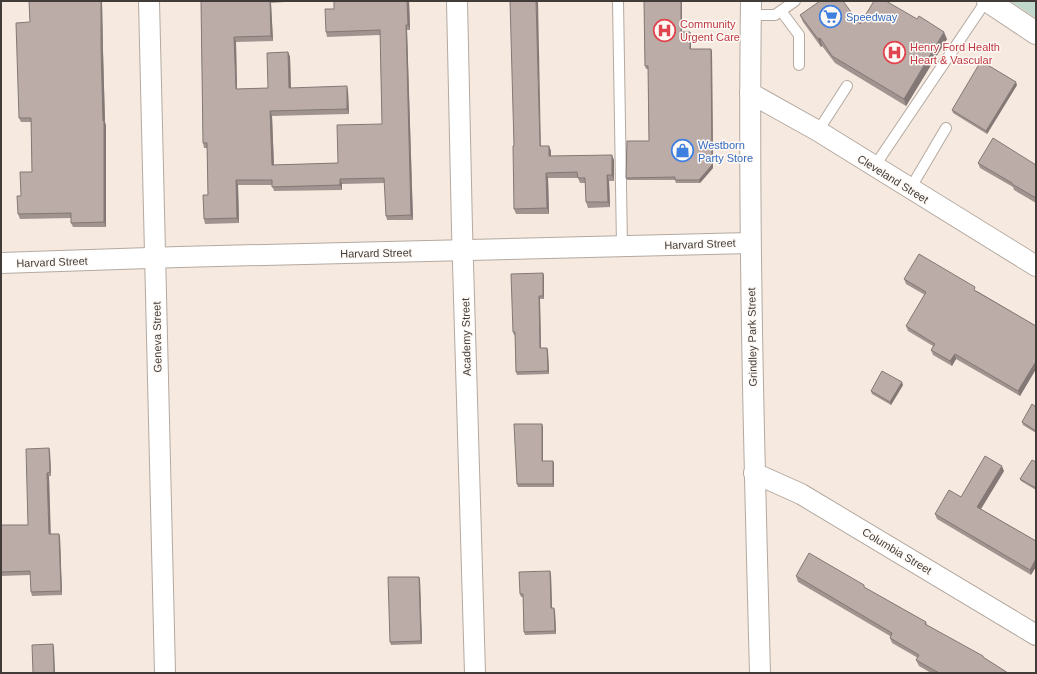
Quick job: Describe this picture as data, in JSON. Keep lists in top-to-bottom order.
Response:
{
  "streets": {
    "street": [
      "Cleveland Street",
      "Harvard Street",
      "Geneva Street",
      "Academy Street",
      "Grindley Park Street",
      "Columbia Street"
    ]
  },
  "crossings": [
    ["Cleveland Street", "Grindley Park Street"],
    ["Harvard Street", "Geneva Street"],
    ["Harvard Street", "Academy Street"],
    ["Harvard Street", "Grindley Park Street"],
    ["Grindley Park Street", "Columbia Street"]
  ],
  "places": {
    "supermarket": ["Speedway"],
    "hospital": ["Community Urgent Care", "Henry Ford Health Heart & Vascular"],
    "shop": ["Westborn Party Store"]
  }
}
